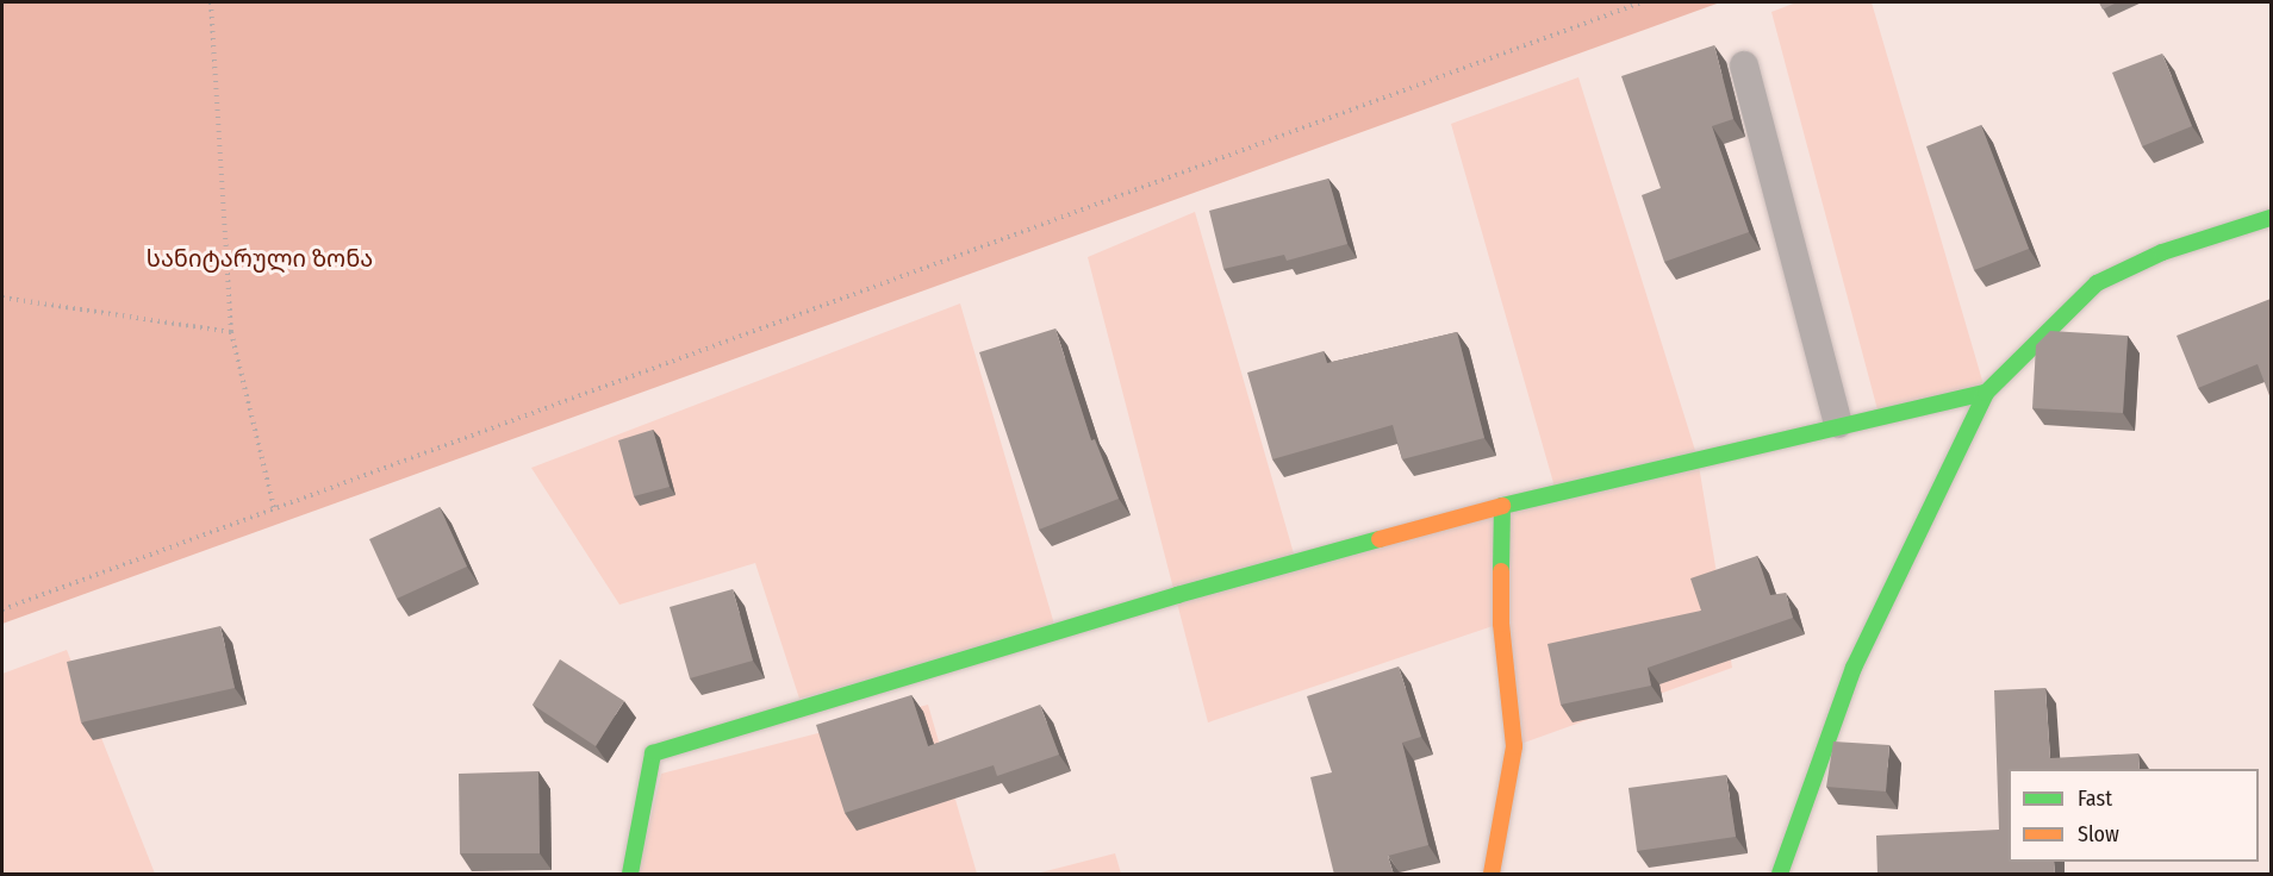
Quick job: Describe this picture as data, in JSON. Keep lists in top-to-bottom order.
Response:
{
  "parks": ["სანიტარული ზონა"],
  "legend": ["Fast", "Slow"]
}
